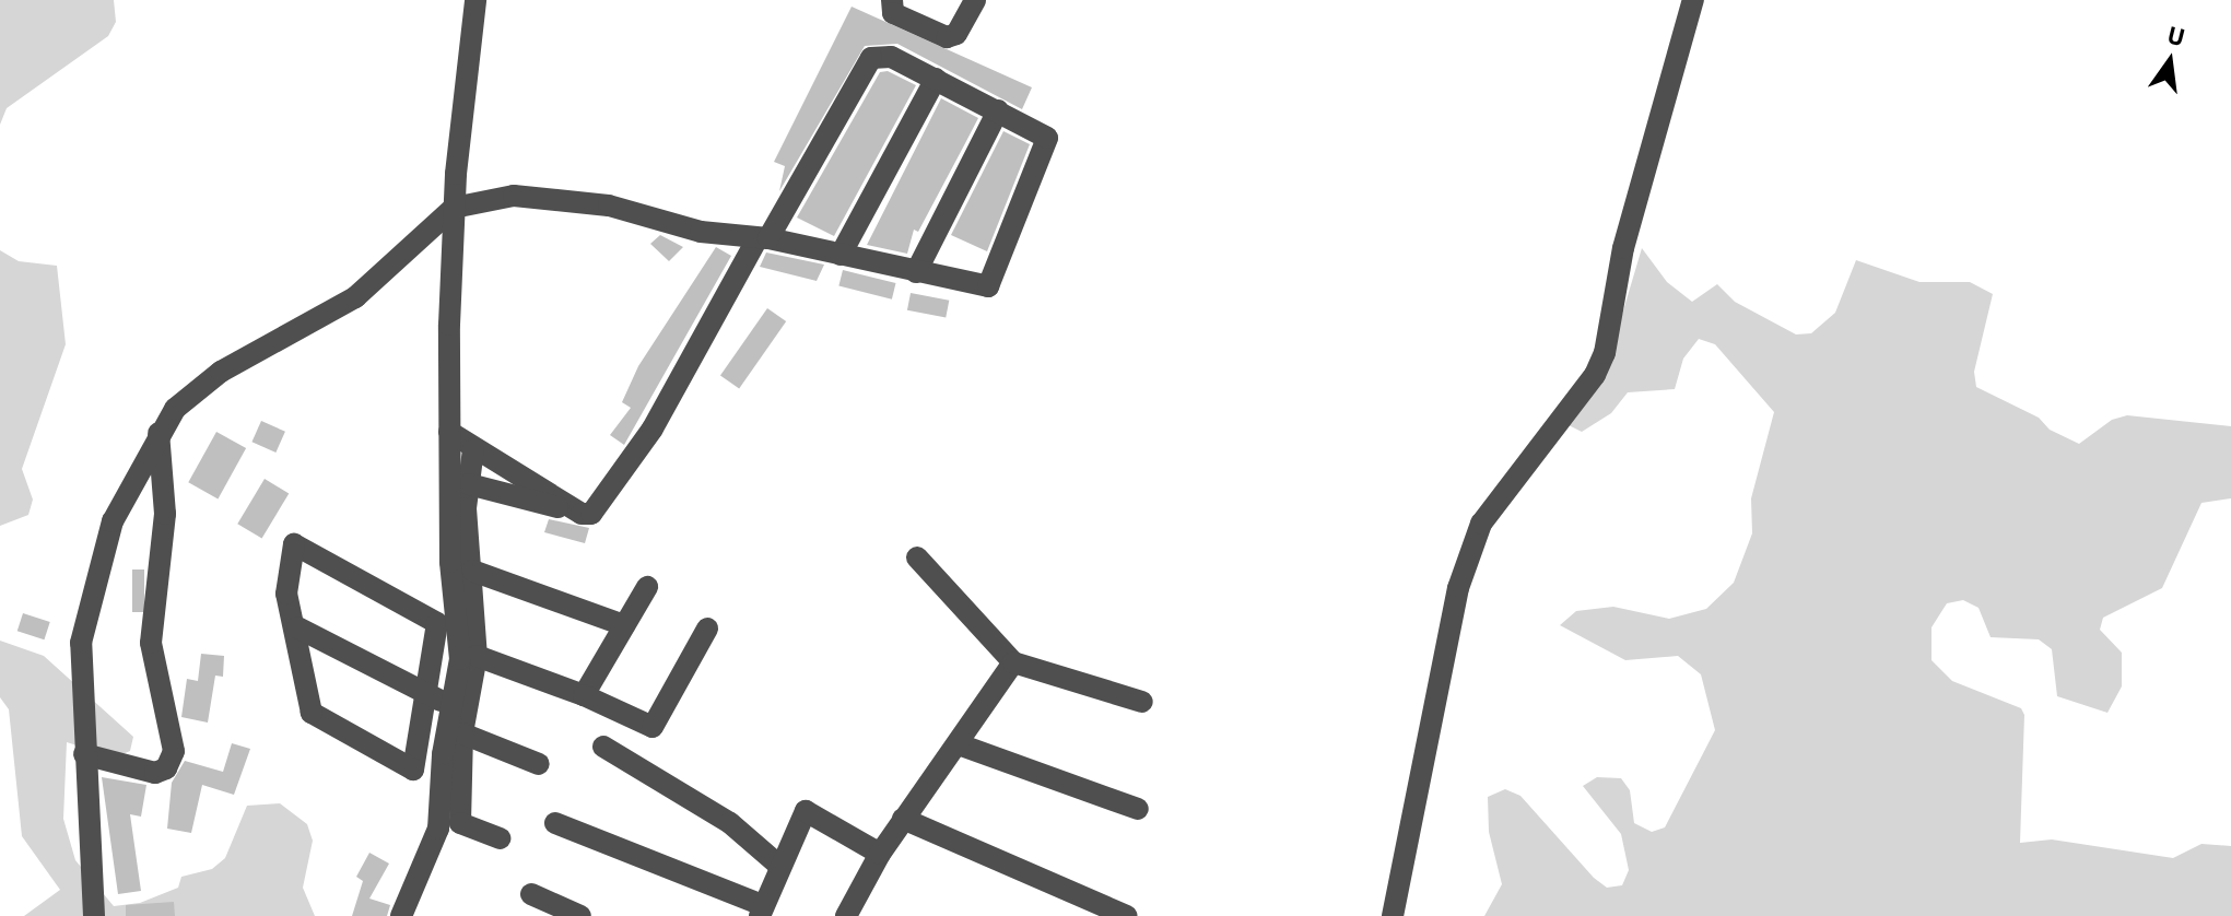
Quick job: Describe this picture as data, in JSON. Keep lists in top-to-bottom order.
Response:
{
  "north": "top"
}
